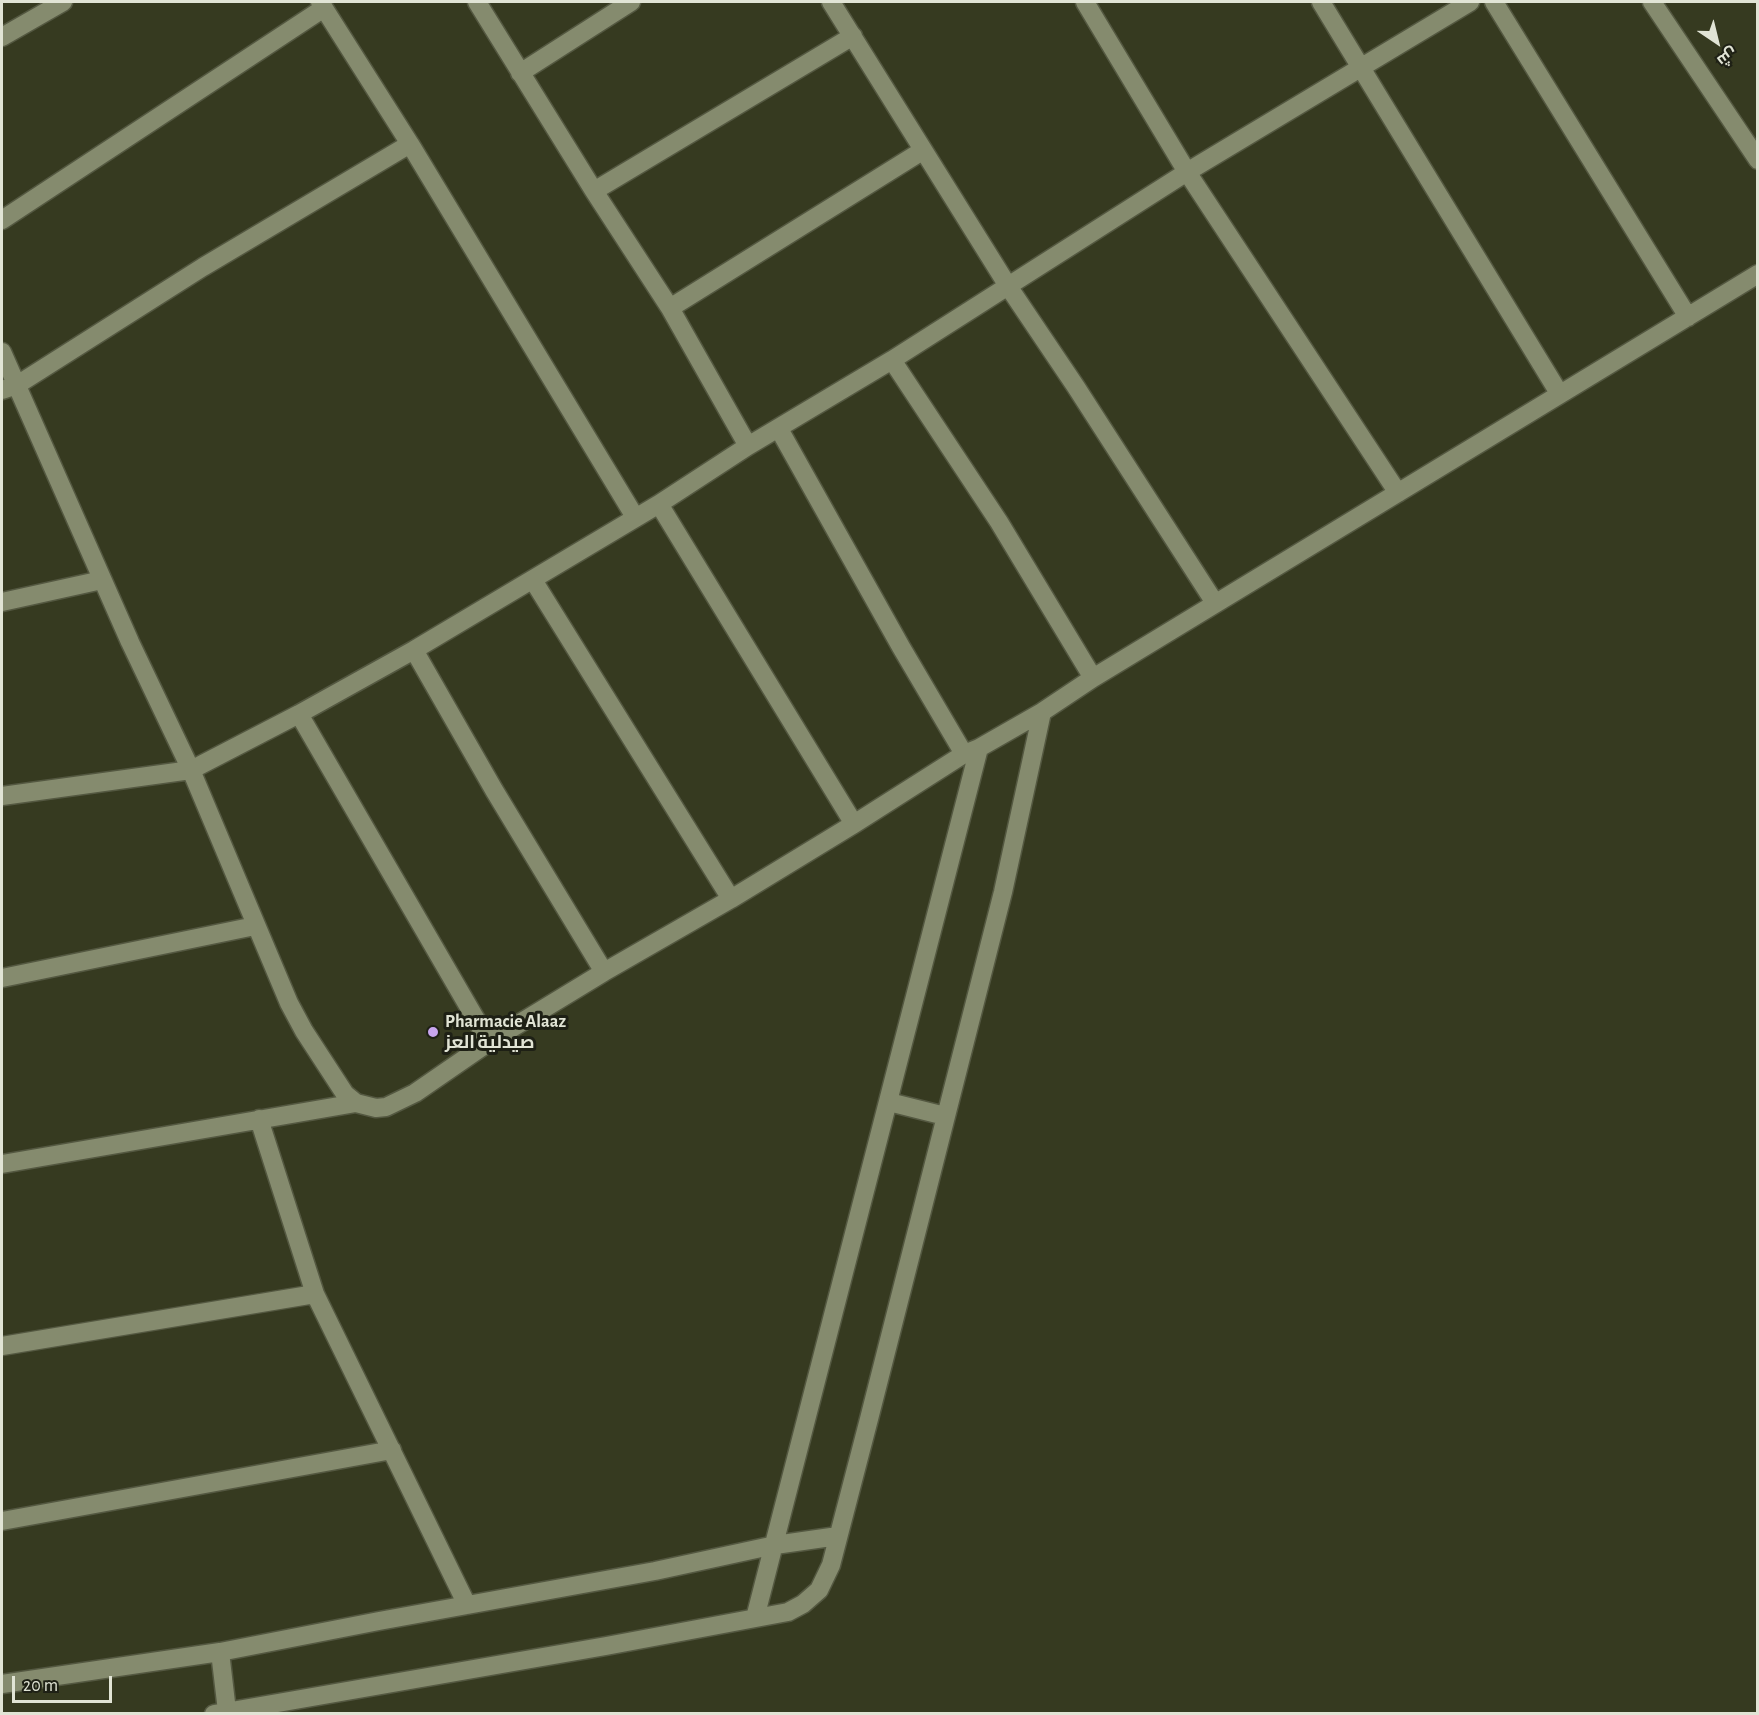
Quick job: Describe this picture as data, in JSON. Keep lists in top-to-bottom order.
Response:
{
  "places": ["Pharmacie Alaaz صيدلية العز"],
  "scale_bar": "20 m",
  "north": "bottom right"
}
